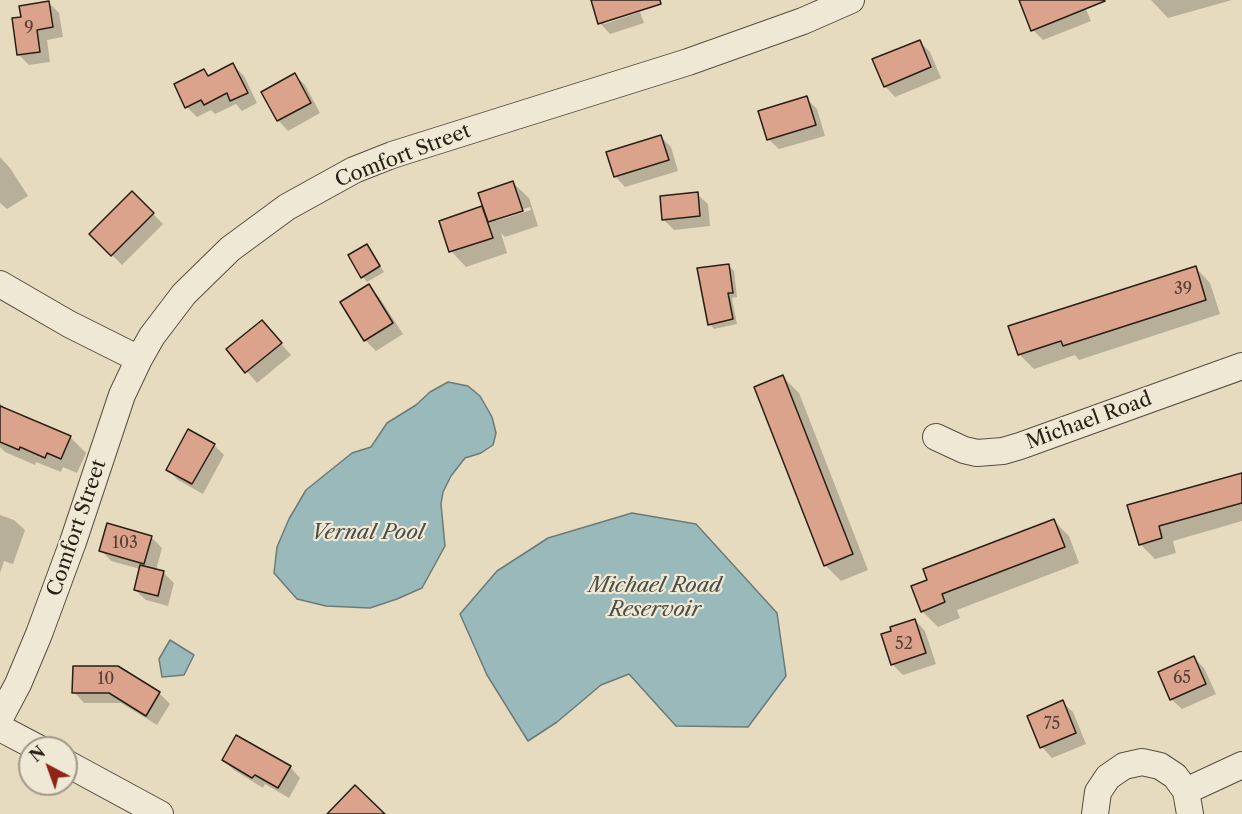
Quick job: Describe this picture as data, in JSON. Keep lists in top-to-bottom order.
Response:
{
  "streets": {
    "street": ["Comfort Street", "Michael Road"]
  },
  "water": ["Vernal Pool", "Michael Road Reservoir"],
  "house_numbers": [
    "9",
    "39",
    "103",
    "52",
    "65",
    "10",
    "75"
  ],
  "north": "top left"
}
